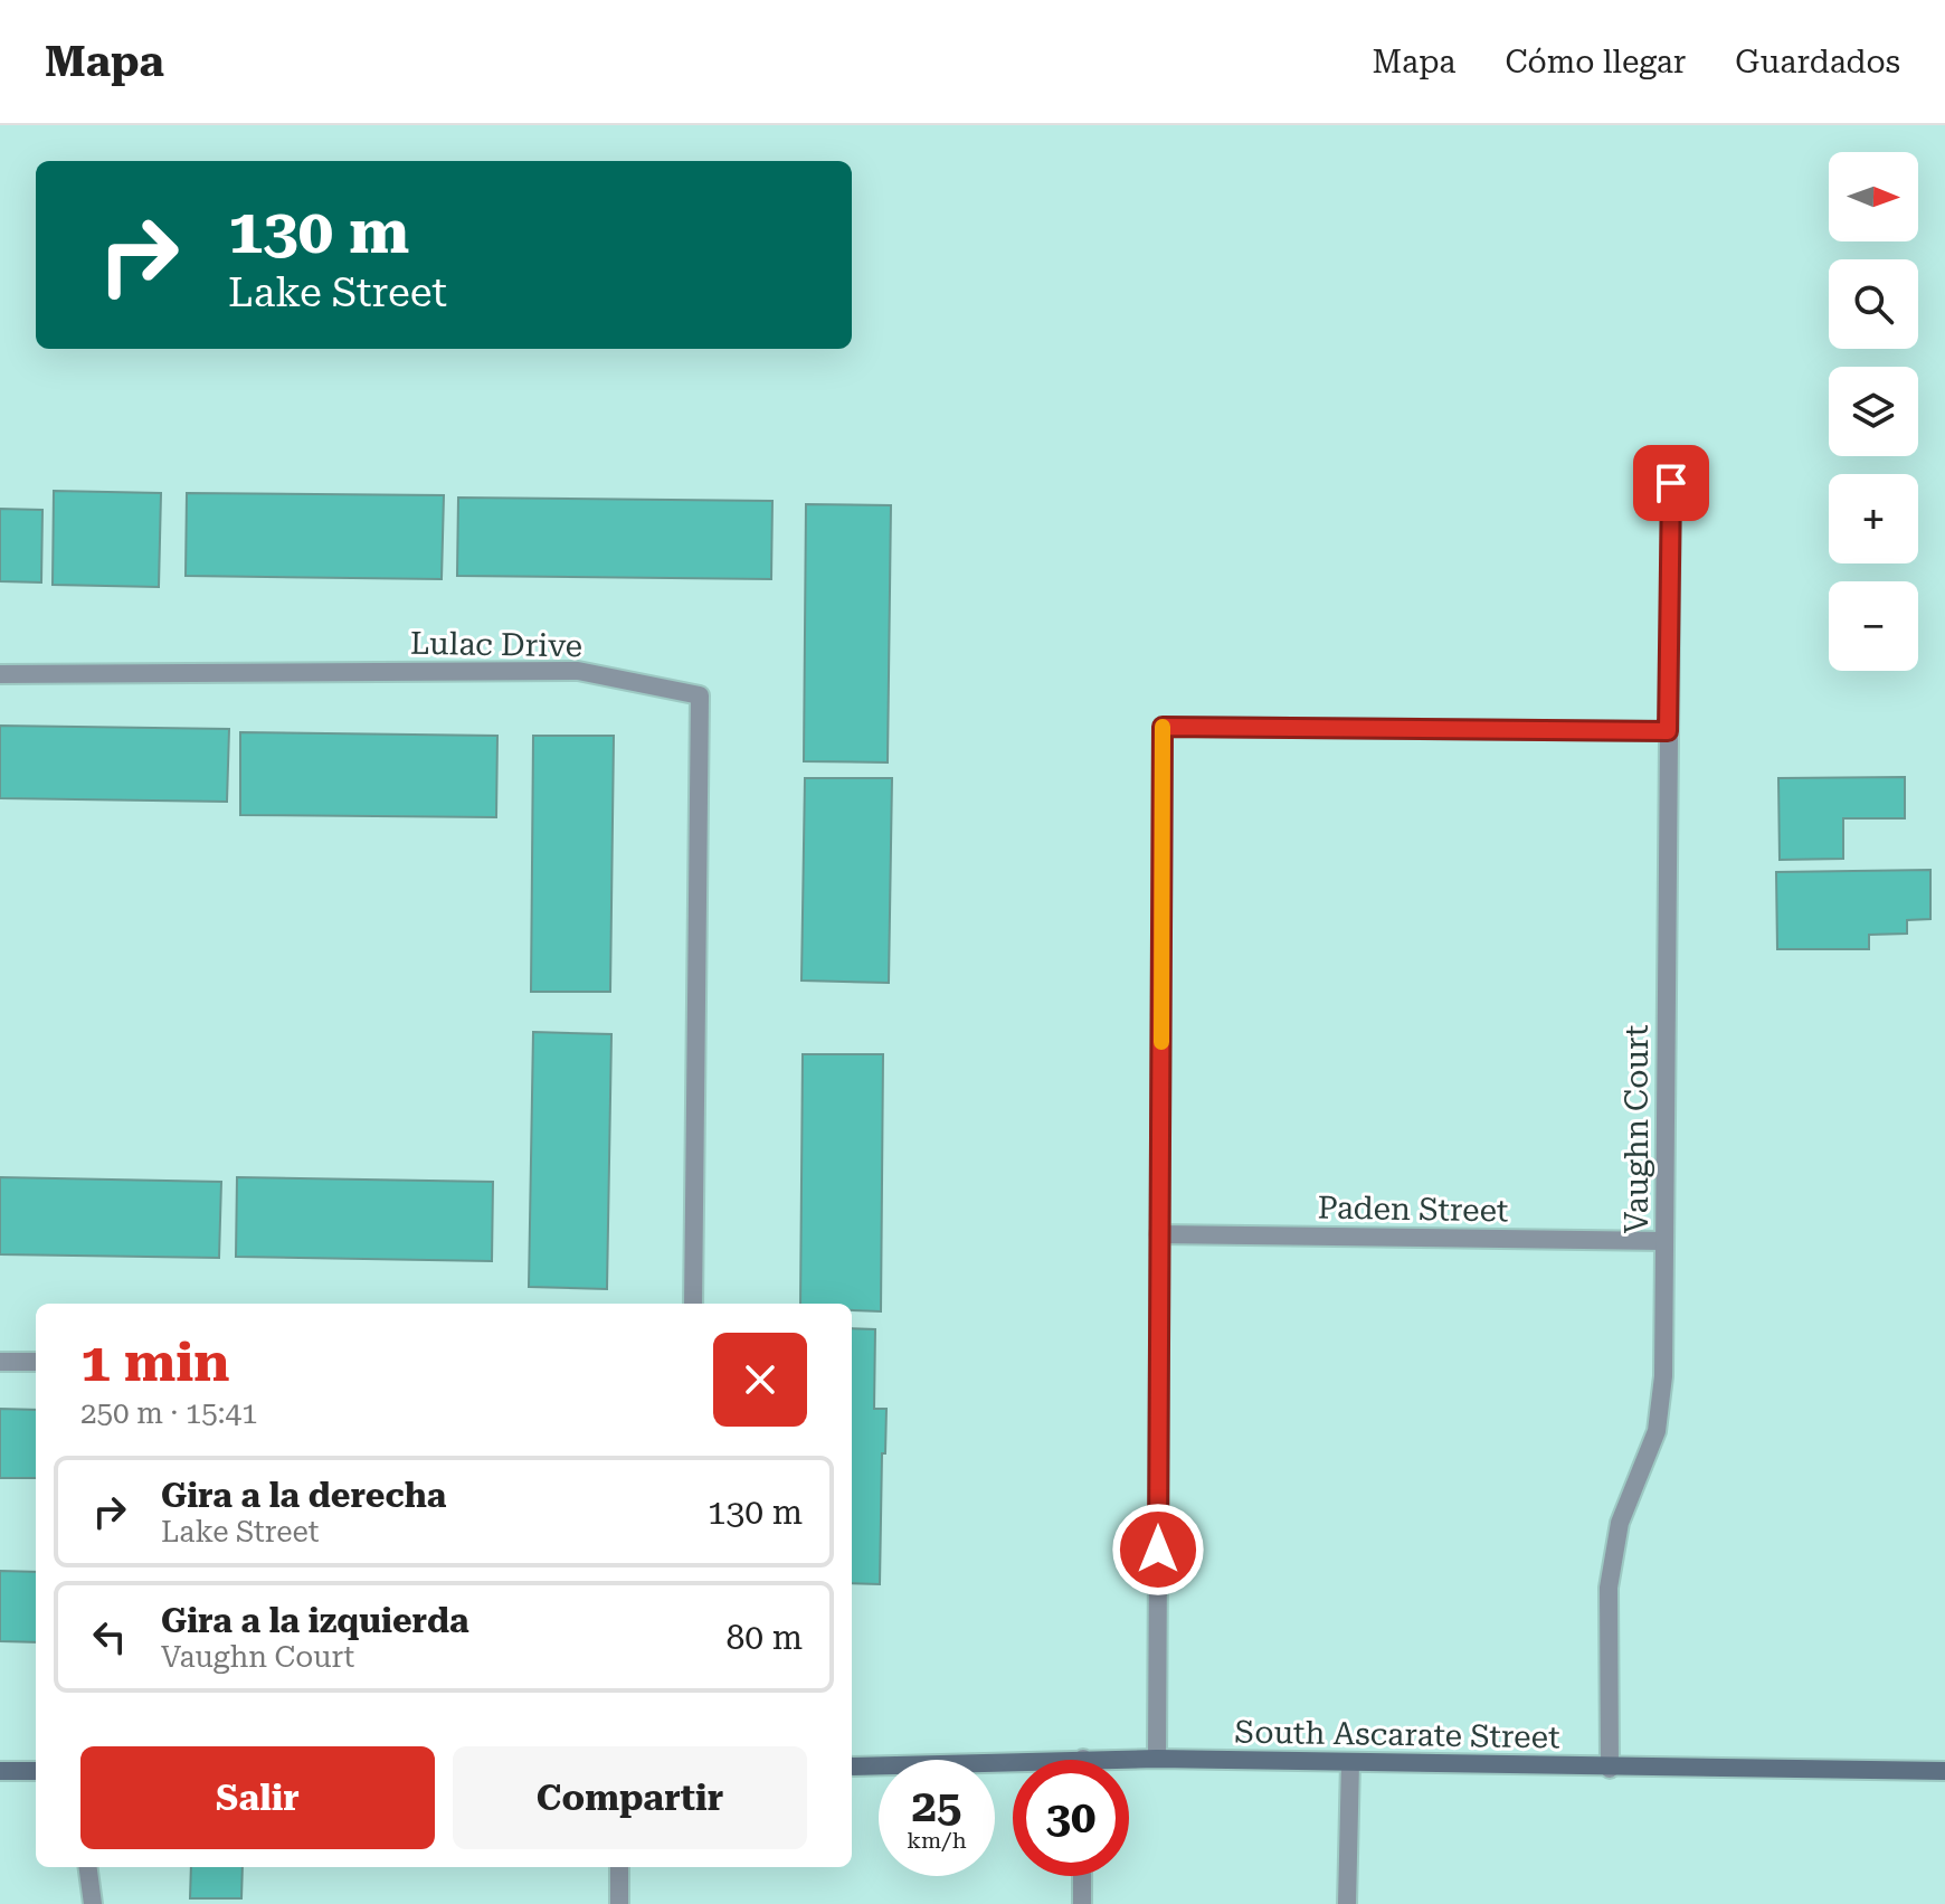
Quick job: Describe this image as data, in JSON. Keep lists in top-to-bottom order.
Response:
{
  "streets": {
    "street": [
      "Lulac Drive",
      "Vaughn Court",
      "Paden Street",
      "South Ascarate Street"
    ]
  },
  "crossings": [
    ["Vaughn Court", "Paden Street"],
    ["Vaughn Court", "South Ascarate Street"]
  ],
  "north": "right",
  "page": {
    "header": "Mapa",
    "nav": ["Mapa", "Cómo llegar", "Guardados"],
    "map_buttons": ["+", "−"],
    "turn": ["130 m", "Lake Street"],
    "heading": ["1 min", "250 m · 15:41"],
    "list": [
      {
        "name": "Gira a la derecha",
        "note": "Lake Street",
        "value": "130 m"
      },
      {
        "name": "Gira a la izquierda",
        "note": "Vaughn Court",
        "value": "80 m"
      }
    ],
    "buttons": ["Salir", "Compartir"],
    "speed": "25 km/h",
    "limit": "30"
  }
}
